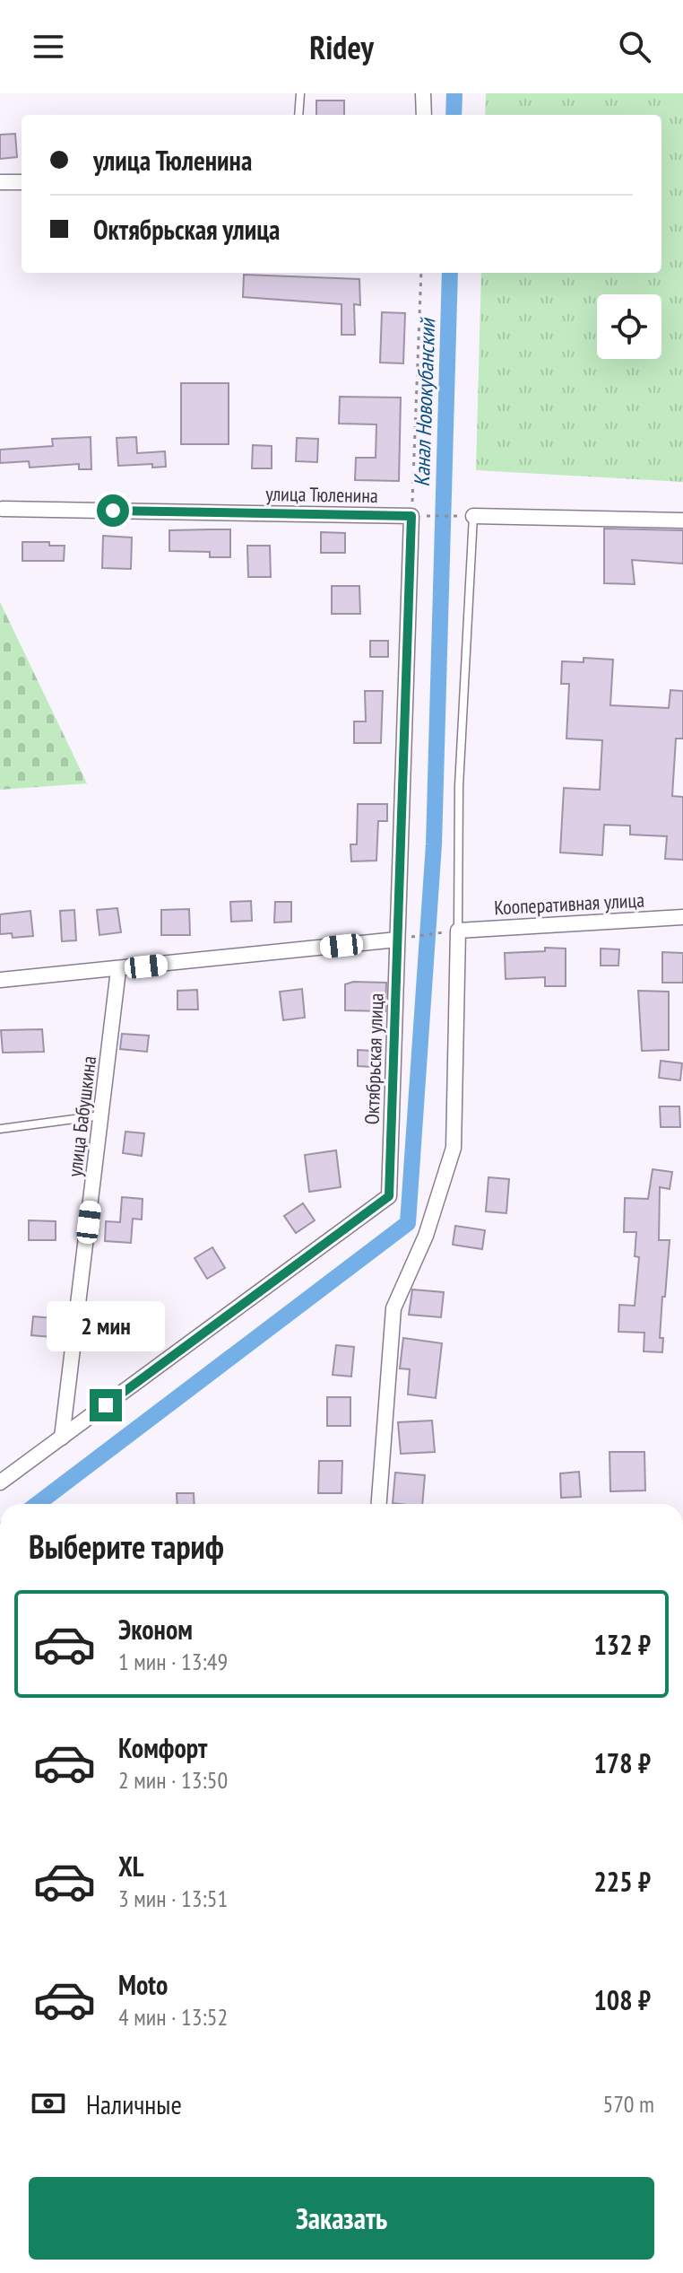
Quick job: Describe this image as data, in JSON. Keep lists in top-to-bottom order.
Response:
{
  "streets": {
    "street": [
      "улица Тюленина",
      "Кооперативная улица",
      "Октябрьская улица",
      "улица Бабушкина"
    ]
  },
  "crossings": [
    ["улица Тюленина", "Октябрьская улица"],
    ["Октябрьская улица", "улица Бабушкина"]
  ],
  "water": ["Канал Новокубанский"],
  "page": {
    "header": "Ridey",
    "banner": ["улица Тюленина", "Октябрьская улица"],
    "bubble": "2 мин",
    "heading": "Выберите тариф",
    "list": [
      {
        "name": "Эконом",
        "note": "1 мин · 13:49",
        "value": "132 ₽"
      },
      {
        "name": "Комфорт",
        "note": "2 мин · 13:50",
        "value": "178 ₽"
      },
      {
        "name": "XL",
        "note": "3 мин · 13:51",
        "value": "225 ₽"
      },
      {
        "name": "Moto",
        "note": "4 мин · 13:52",
        "value": "108 ₽"
      }
    ],
    "pay": ["Наличные", "570 m"],
    "buttons": "Заказать"
  }
}
